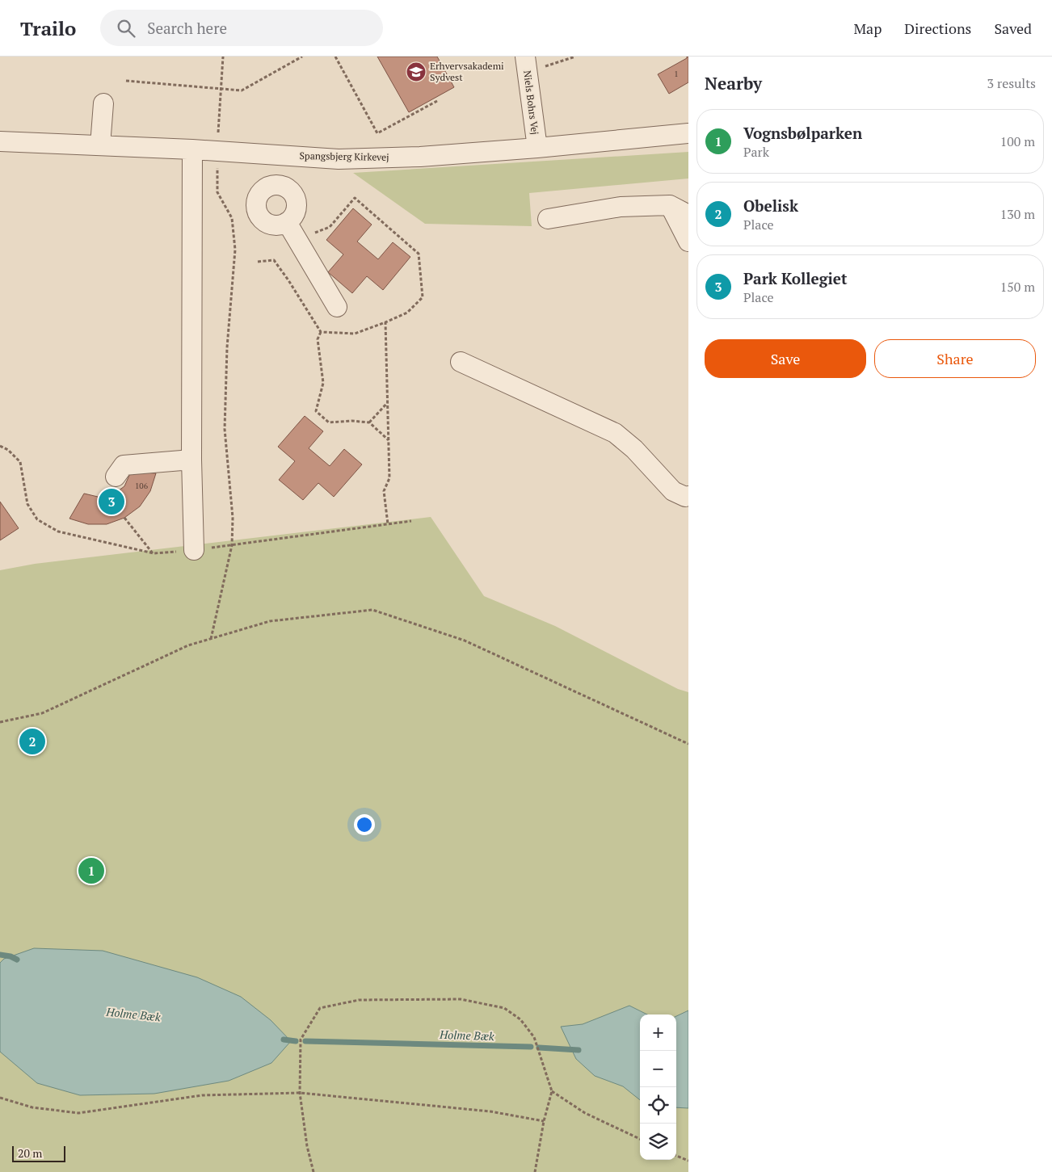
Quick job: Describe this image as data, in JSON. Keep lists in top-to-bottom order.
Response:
{
  "streets": {
    "street": ["Niels Bohrs Vej", "Spangsbjerg Kirkevej"]
  },
  "crossings": [
    ["Niels Bohrs Vej", "Spangsbjerg Kirkevej"]
  ],
  "water": ["Holme Bæk"],
  "places": {
    "school or university": ["Erhvervsakademi Sydvest"]
  },
  "house_numbers": ["1", "106"],
  "scale_bar": "20 m",
  "page": {
    "header": "Trailo",
    "search": "Search here",
    "nav": ["Map", "Directions", "Saved"],
    "heading": ["Nearby", "3 results"],
    "list": [
      {
        "mark": "1",
        "name": "Vognsbølparken",
        "note": "Park",
        "value": "100 m"
      },
      {
        "mark": "2",
        "name": "Obelisk",
        "note": "Place",
        "value": "130 m"
      },
      {
        "mark": "3",
        "name": "Park Kollegiet",
        "note": "Place",
        "value": "150 m"
      }
    ],
    "buttons": ["Save", "Share"],
    "pins": ["3", "2", "1"],
    "map_buttons": ["+", "−"],
    "scale": "20 m"
  }
}
